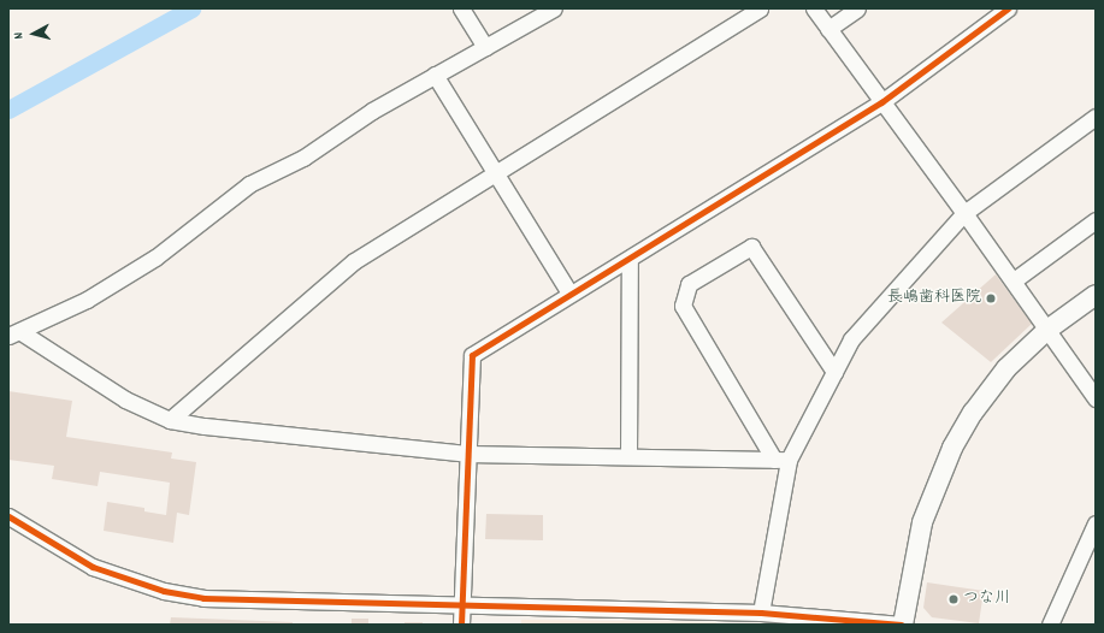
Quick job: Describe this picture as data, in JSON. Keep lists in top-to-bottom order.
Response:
{
  "places": ["長嶋歯科医院", "つな川"],
  "north": "left"
}
